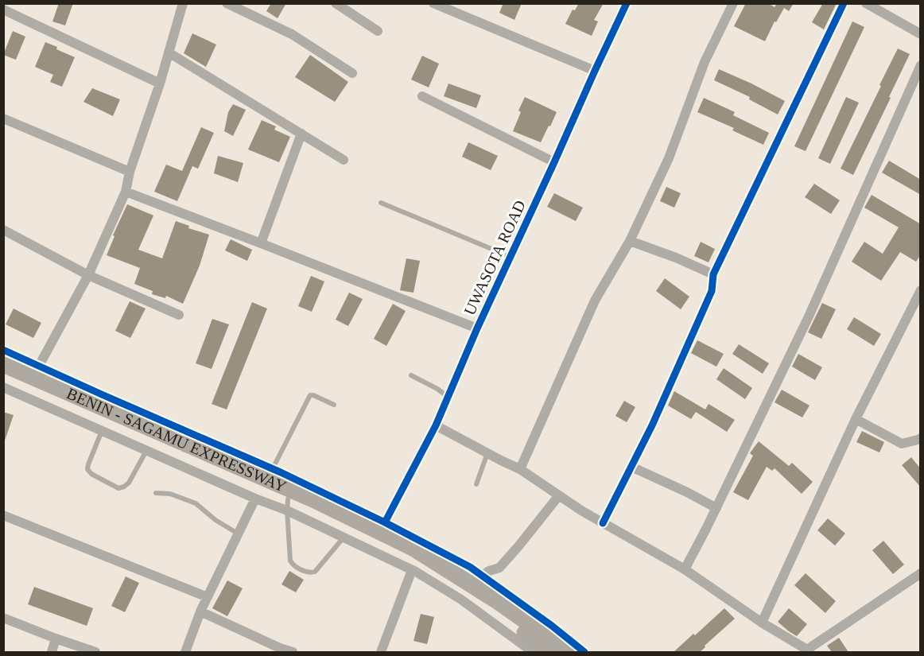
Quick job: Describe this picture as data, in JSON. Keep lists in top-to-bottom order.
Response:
{
  "streets": {
    "highway": ["BENIN - SAGAMU EXPRESSWAY"],
    "street": ["UWASOTA ROAD"]
  }
}
